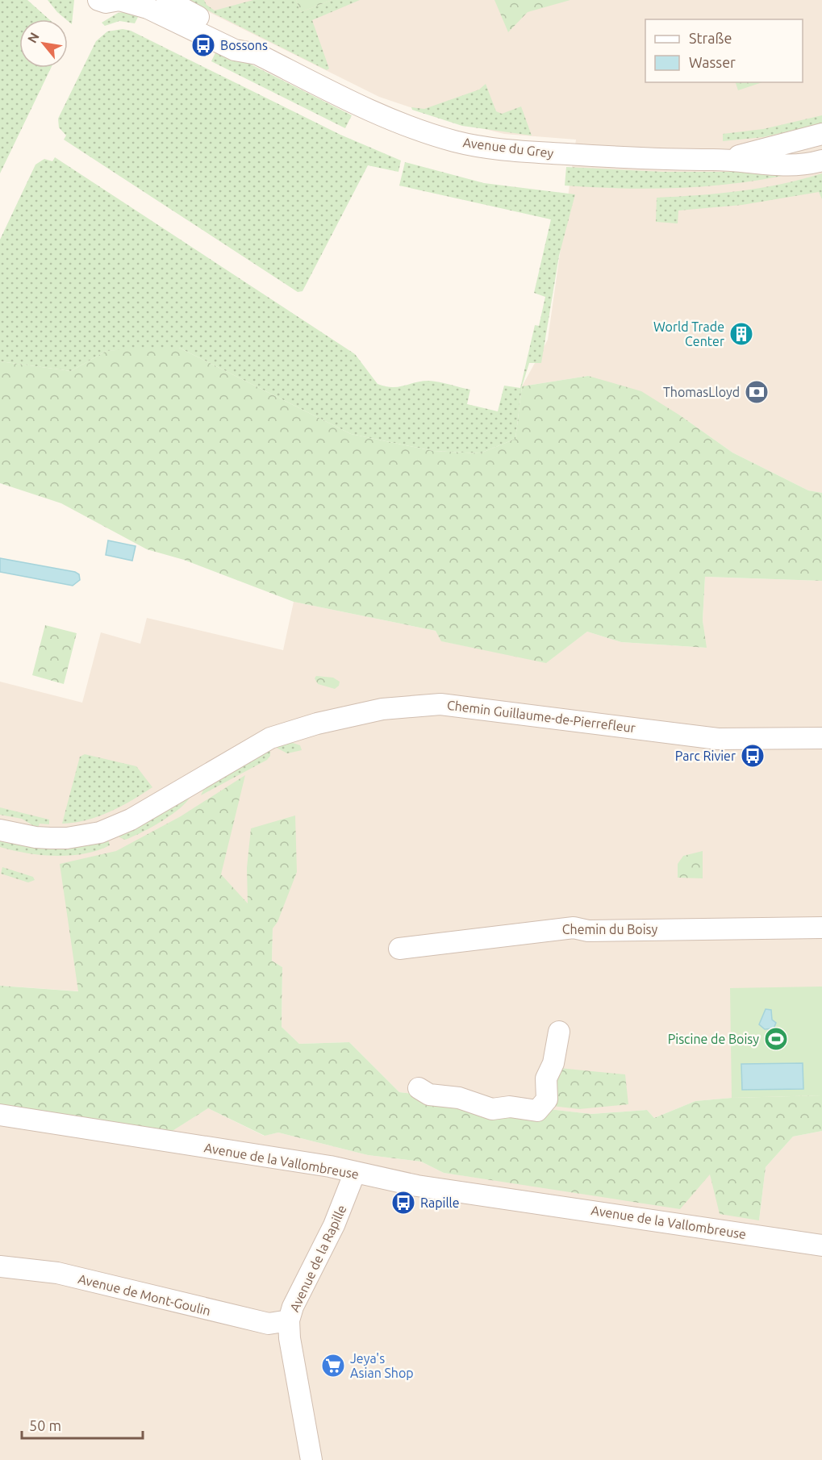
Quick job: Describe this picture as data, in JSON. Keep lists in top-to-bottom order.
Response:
{
  "streets": {
    "street": [
      "Avenue du Grey",
      "Chemin Guillaume-de-Pierrefleur",
      "Chemin du Boisy",
      "Avenue de la Vallombreuse",
      "Avenue de la Rapille",
      "Avenue de Mont-Goulin"
    ]
  },
  "crossings": [
    ["Avenue de la Vallombreuse", "Avenue de la Rapille"],
    ["Avenue de la Rapille", "Avenue de Mont-Goulin"]
  ],
  "places": {
    "bus stop": ["Bossons", "Parc Rivier", "Rapille"],
    "building": ["World Trade Center"],
    "bank": ["ThomasLloyd"],
    "sports": ["Piscine de Boisy"],
    "supermarket": ["Jeya's Asian Shop"]
  },
  "legend": ["Straße", "Wasser"],
  "scale_bar": "50 m",
  "north": "top left"
}
